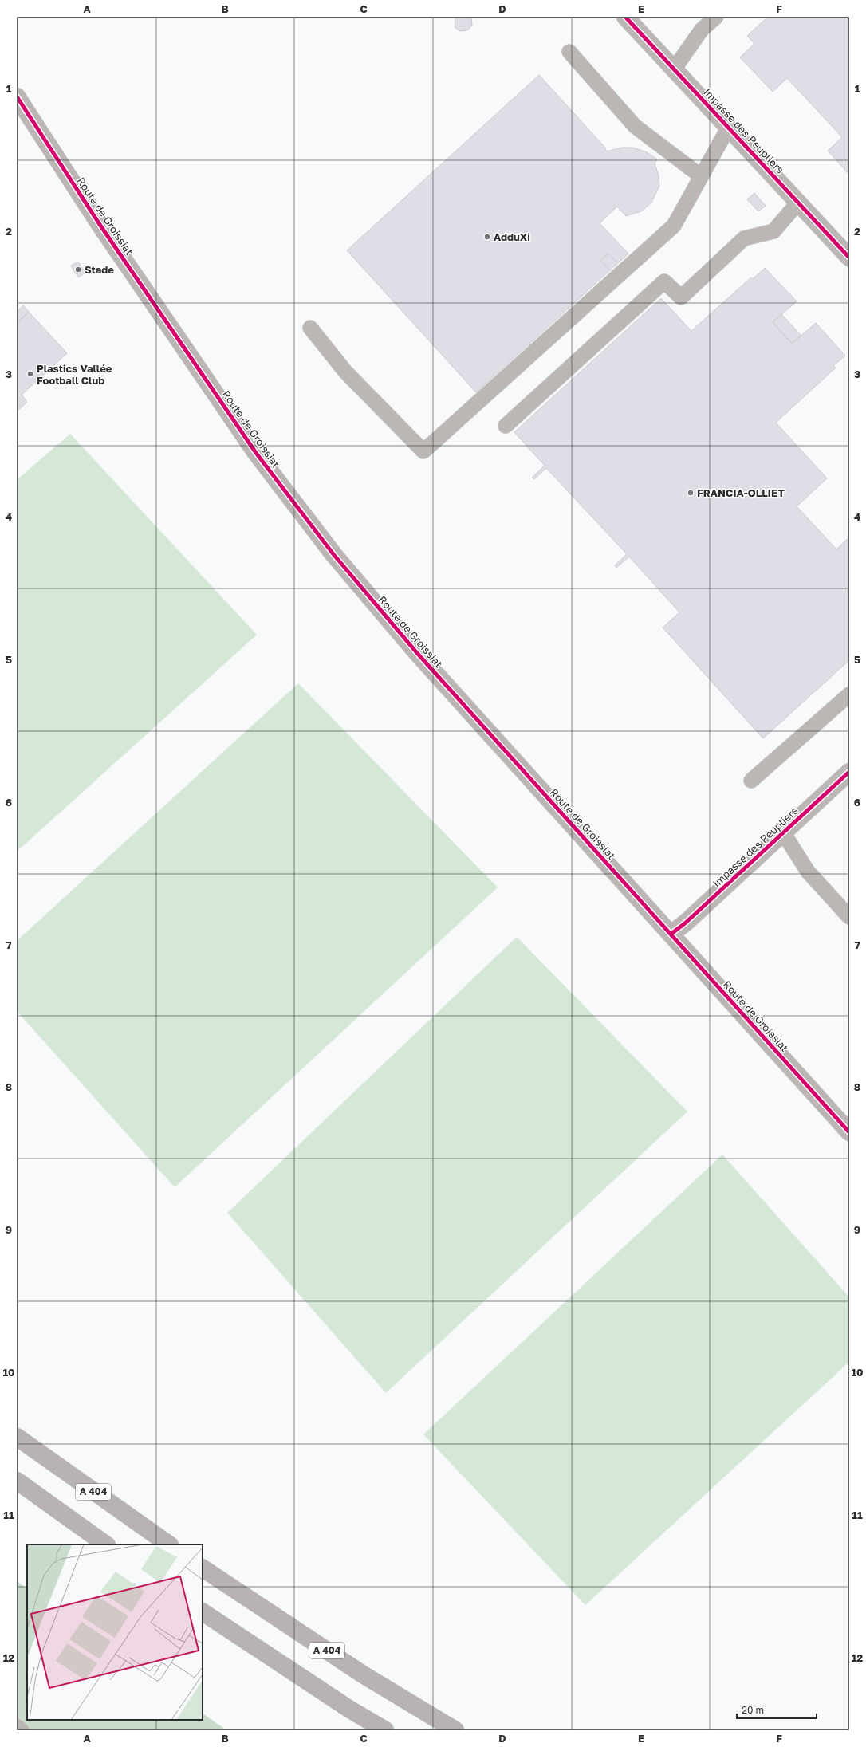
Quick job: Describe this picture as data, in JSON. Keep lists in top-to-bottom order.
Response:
{
  "streets": {
    "highway": ["A 404"],
    "main road": ["Route de Groissiat"],
    "street": ["Impasse des Peupliers"]
  },
  "crossings": [
    ["Impasse des Peupliers", "Route de Groissiat"]
  ],
  "places": [
    "AdduXi",
    "Stade",
    "Plastics Vallée Football Club",
    "FRANCIA-OLLIET"
  ],
  "scale_bar": "20 m",
  "grid": {
    "columns": [
      "A",
      "B",
      "C",
      "D",
      "E",
      "F"
    ],
    "rows": [
      "1",
      "2",
      "3",
      "4",
      "5",
      "6",
      "7",
      "8",
      "9",
      "10",
      "11",
      "12"
    ]
  }
}
